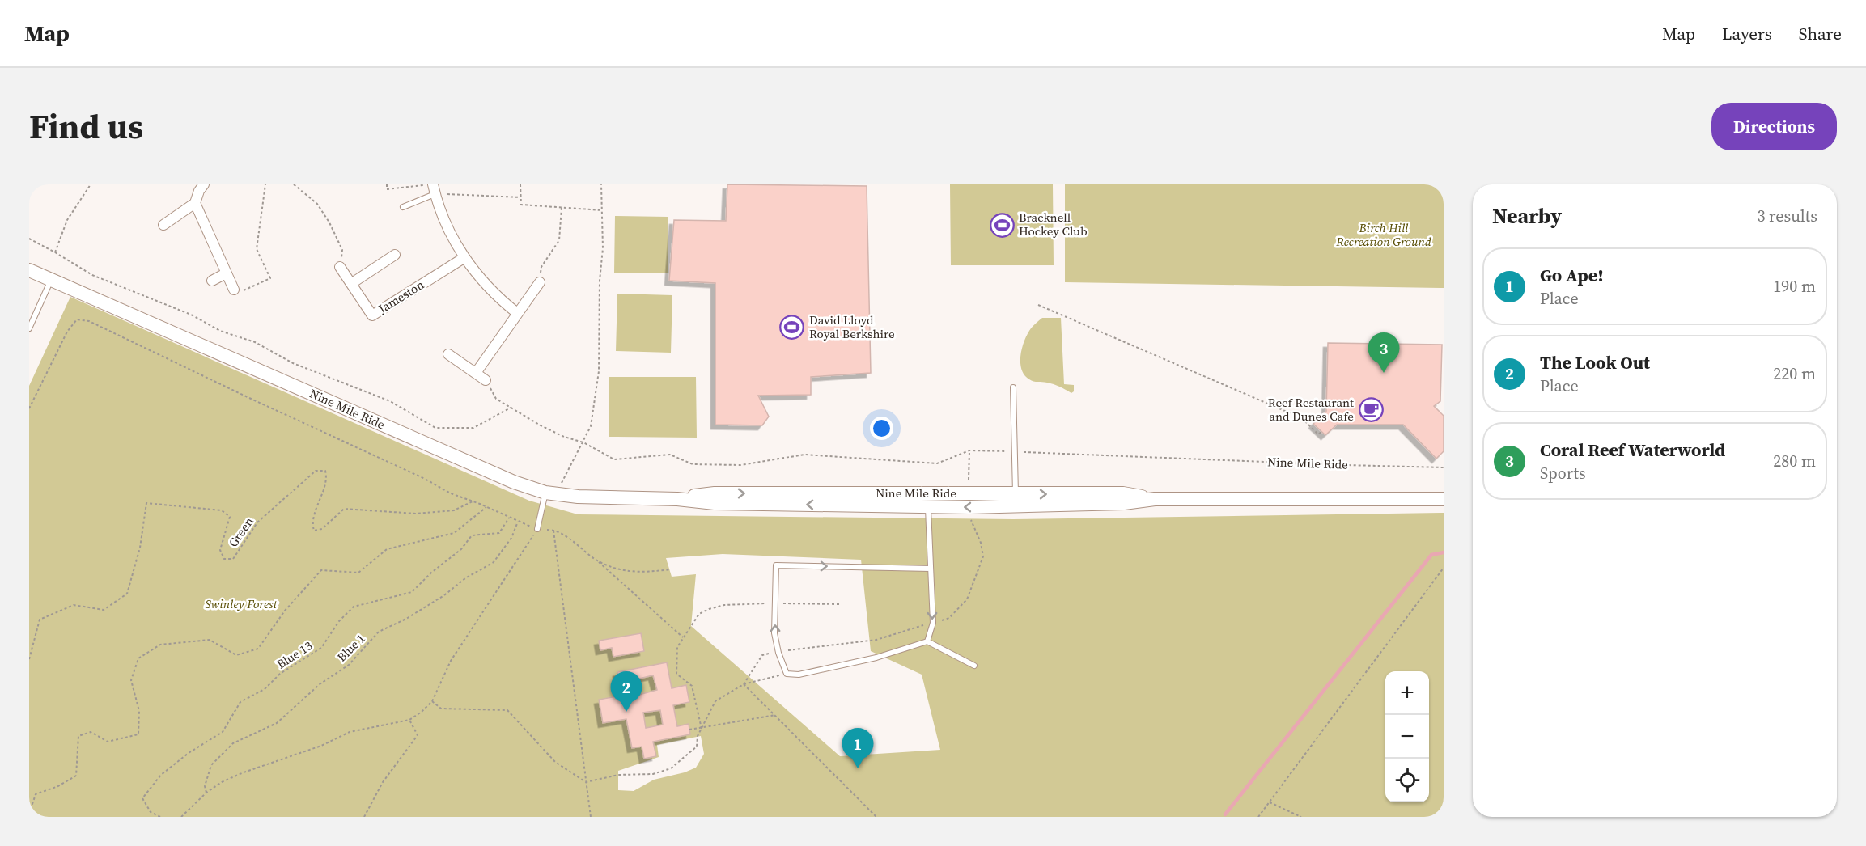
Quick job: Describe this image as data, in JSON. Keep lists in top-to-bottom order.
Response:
{
  "streets": {
    "main road": ["Nine Mile Ride"],
    "street": ["Jameston"],
    "path": ["Green", "Blue 1", "Blue 13"]
  },
  "parks": ["Birch Hill Recreation Ground", "Swinley Forest"],
  "places": {
    "sports": ["Bracknell Hockey Club", "David Lloyd Royal Berkshire"],
    "cafe": ["Reef Restaurant and Dunes Cafe"]
  },
  "page": {
    "header": "Map",
    "nav": ["Map", "Layers", "Share"],
    "title": "Find us",
    "buttons": "Directions",
    "heading": ["Nearby", "3 results"],
    "list": [
      {
        "mark": "1",
        "name": "Go Ape!",
        "note": "Place",
        "value": "190 m"
      },
      {
        "mark": "2",
        "name": "The Look Out",
        "note": "Place",
        "value": "220 m"
      },
      {
        "mark": "3",
        "name": "Coral Reef Waterworld",
        "note": "Sports",
        "value": "280 m"
      }
    ],
    "pins": ["3", "2", "1"],
    "map_buttons": ["+", "−"]
  }
}
